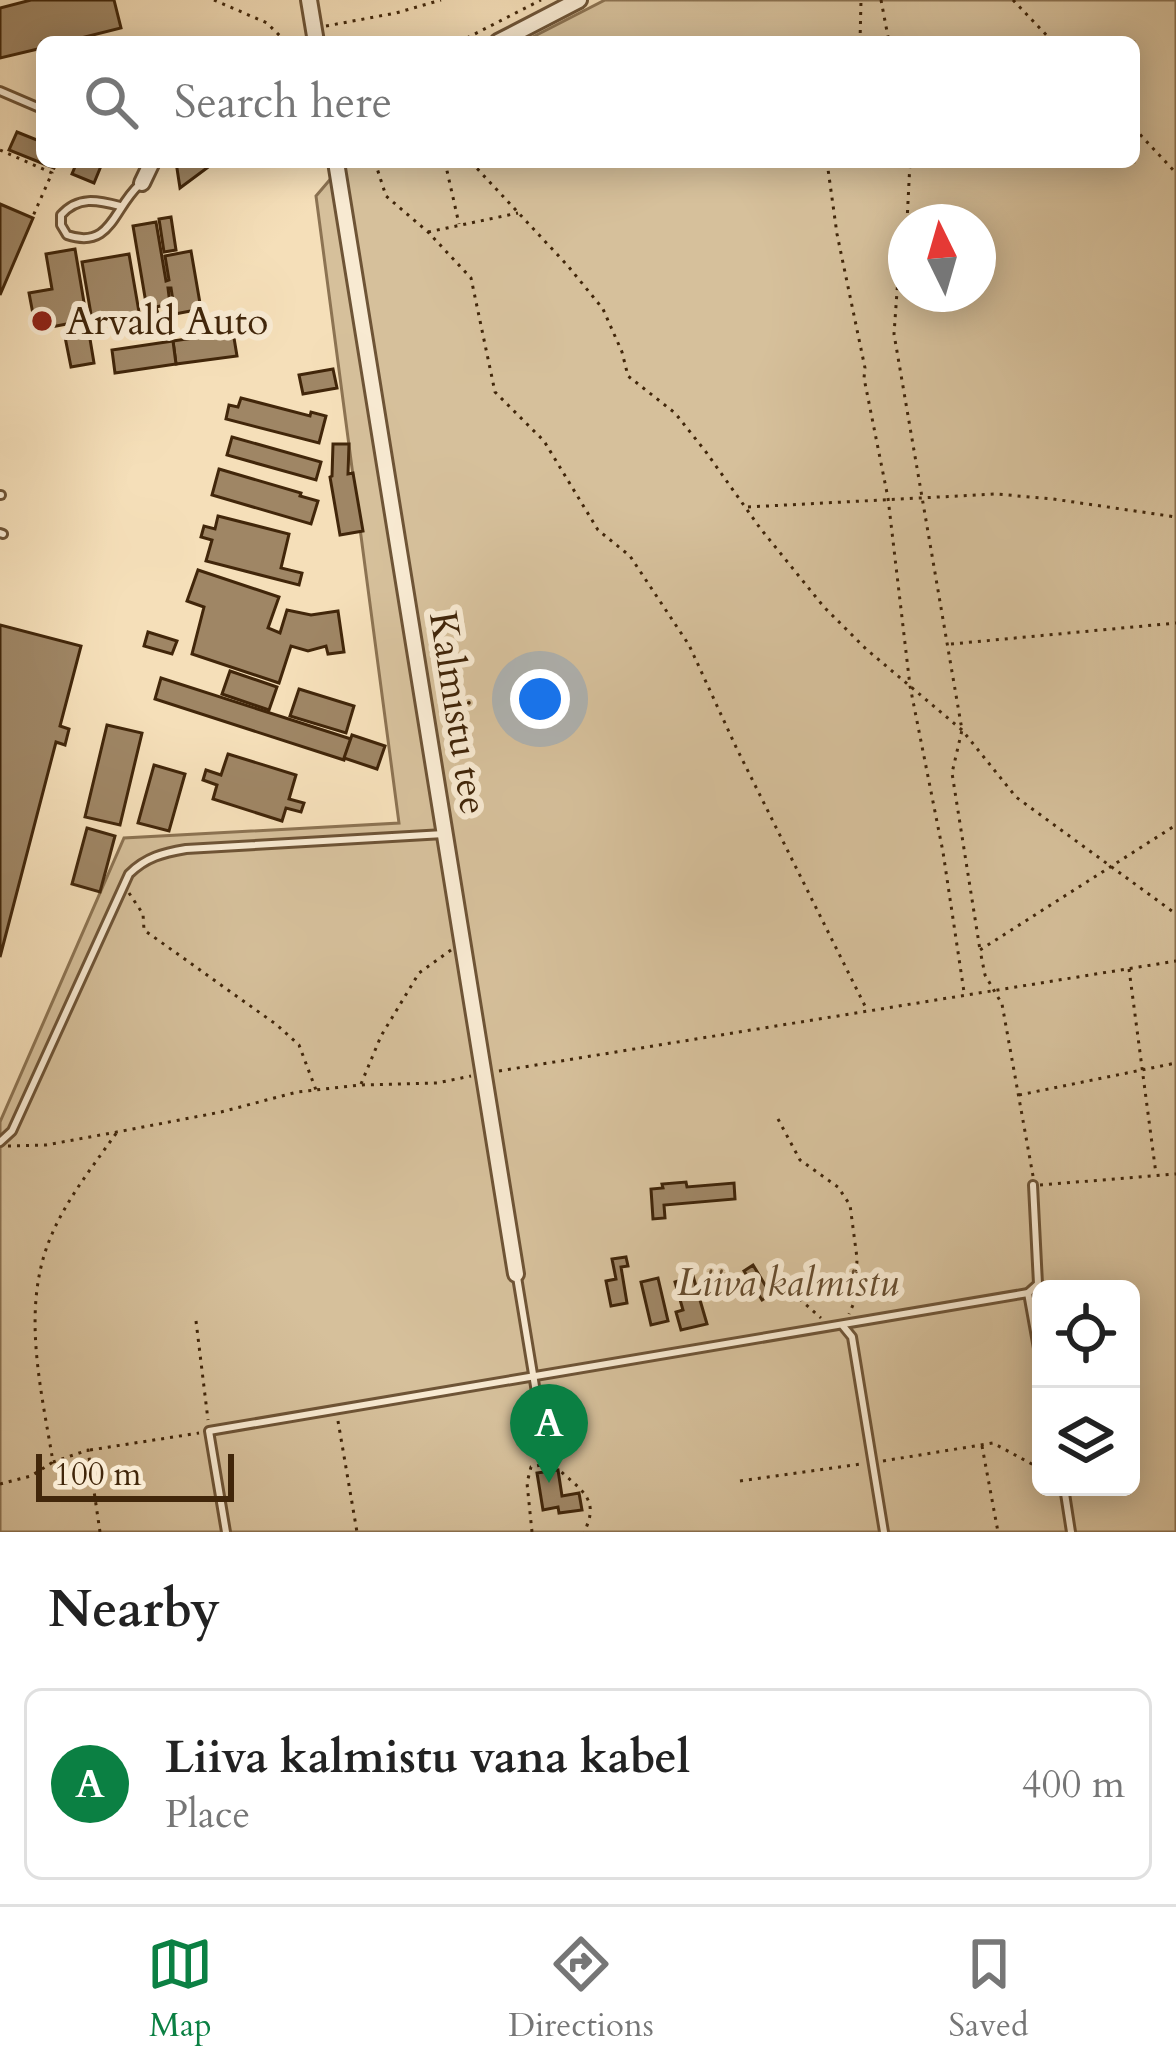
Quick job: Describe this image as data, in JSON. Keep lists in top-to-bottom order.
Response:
{
  "streets": {
    "street": ["Kalmistu tee"]
  },
  "parks": ["Liiva kalmistu"],
  "places": ["Arvald Auto"],
  "scale_bar": "100 m",
  "north": "top",
  "page": {
    "search": "Search here",
    "pins": "A",
    "scale": "100 m",
    "heading": "Nearby",
    "list": [
      {
        "mark": "A",
        "name": "Liiva kalmistu vana kabel",
        "note": "Place",
        "value": "400 m"
      }
    ],
    "nav": ["Map", "Directions", "Saved"]
  }
}
